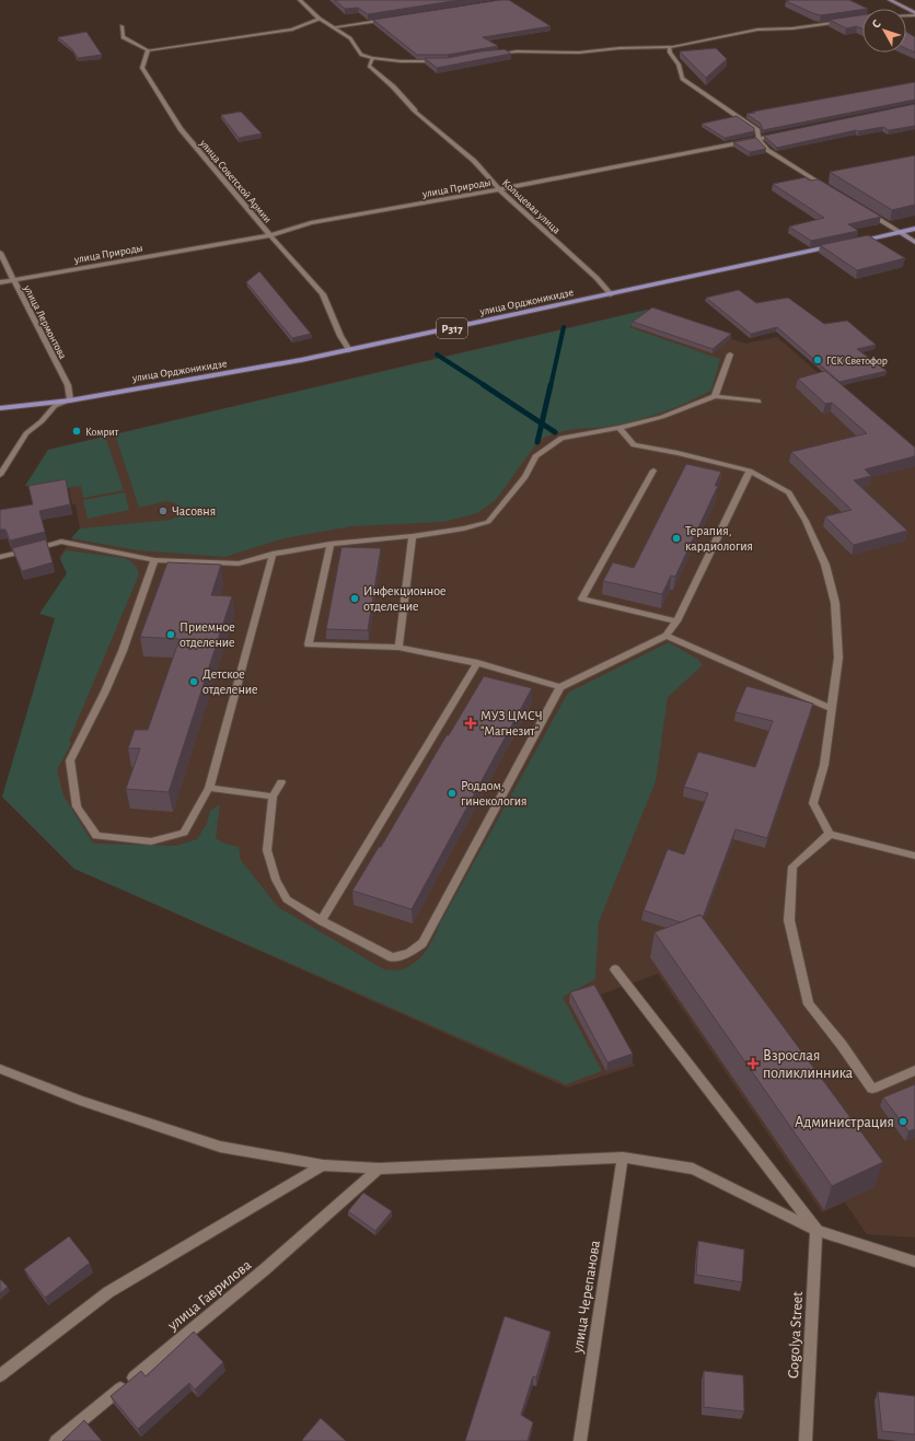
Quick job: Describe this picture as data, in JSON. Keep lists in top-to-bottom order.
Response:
{
  "streets": {
    "main road": ["улица Орджоникидзе", "Р317"],
    "street": [
      "улица Советской Армии",
      "улица Природы",
      "Кольцевая улица",
      "улица Лермонтова",
      "улица Гаврилова",
      "улица Черепанова",
      "Gogolya Street"
    ]
  },
  "crossings": [
    ["улица Советской Армии", "улица Природы"],
    ["улица Советской Армии", "улица Орджоникидзе"],
    ["улица Природы", "Кольцевая улица"],
    ["улица Природы", "улица Лермонтова"],
    ["Кольцевая улица", "улица Орджоникидзе"],
    ["улица Орджоникидзе", "улица Лермонтова"]
  ],
  "places": {
    "other": [
      "ГСК Светофор",
      "Комрит",
      "Часовня",
      "Терапия, кардиология",
      "Инфекционное отделение",
      "Приемное отделение",
      "Детское отделение",
      "Роддом, гинекология",
      "Администрация"
    ],
    "health": ["МУЗ ЦМСЧ \"Магнезит\"", "Взрослая поликлинника"]
  },
  "north": "top left"
}
